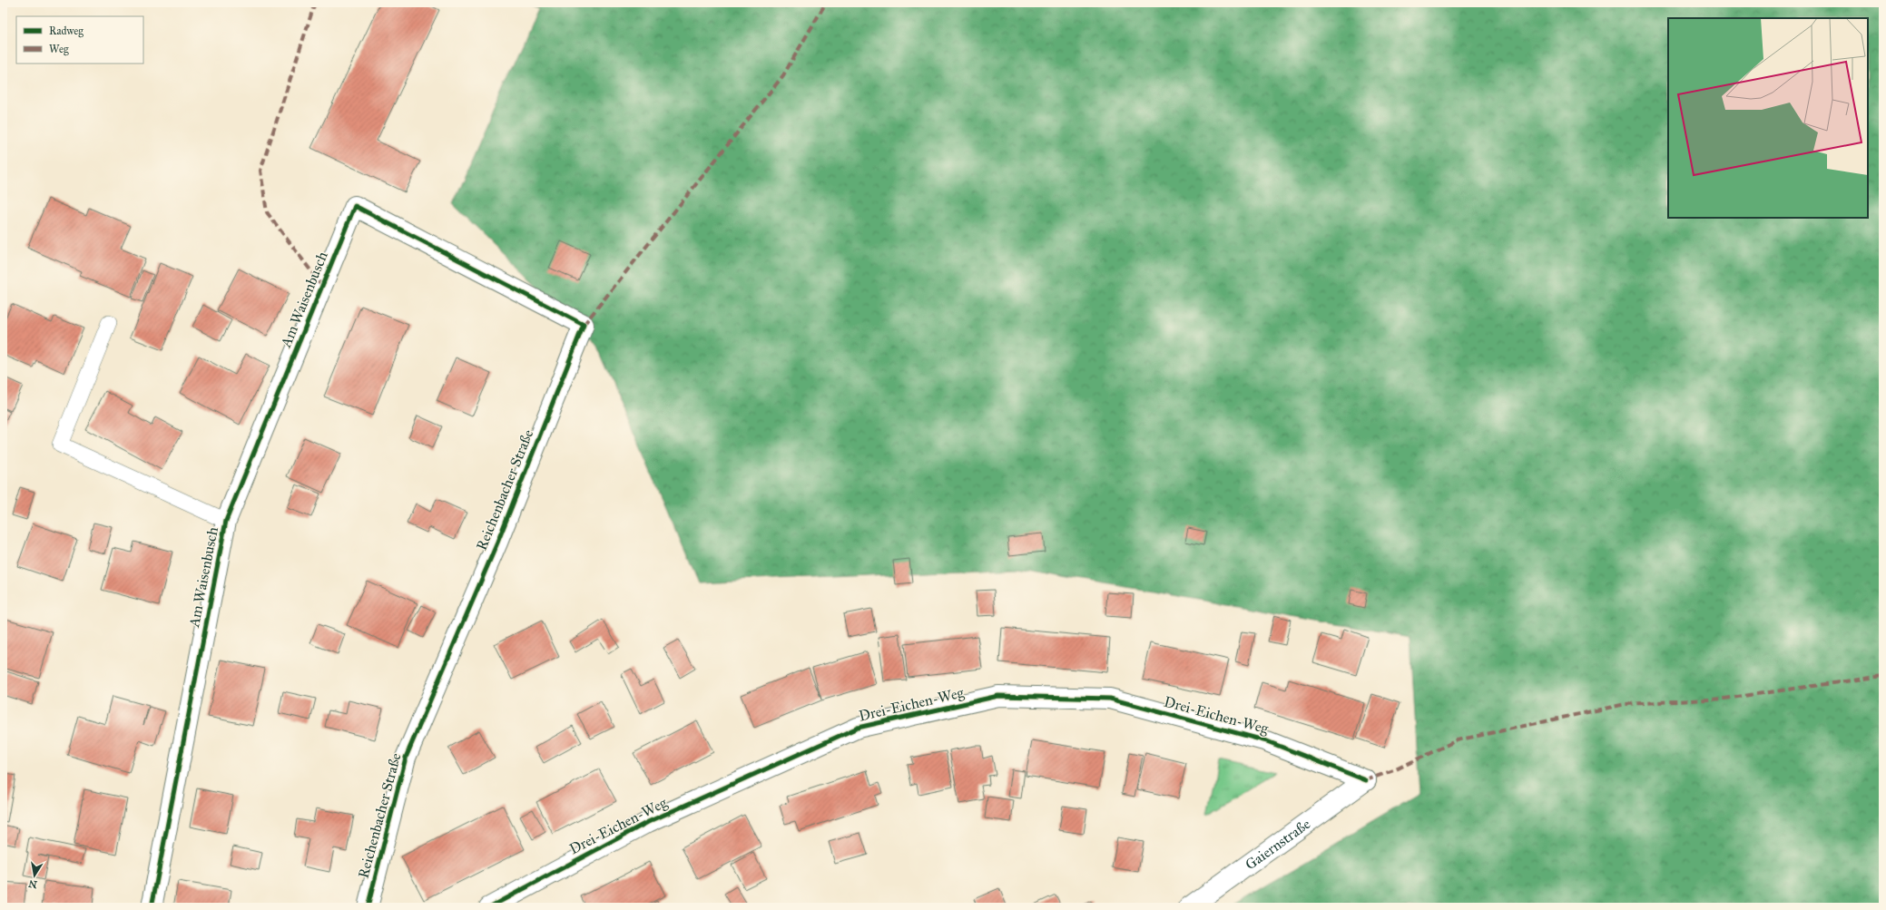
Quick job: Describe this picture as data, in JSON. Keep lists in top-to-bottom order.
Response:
{
  "streets": {
    "street": [
      "Am Waisenbusch",
      "Reichenbacher Straße",
      "Drei-Eichen-Weg",
      "Gaiernstraße"
    ]
  },
  "crossings": [
    ["Am Waisenbusch", "Reichenbacher Straße"],
    ["Drei-Eichen-Weg", "Gaiernstraße"]
  ],
  "legend": ["Radweg", "Weg"],
  "north": "bottom"
}
